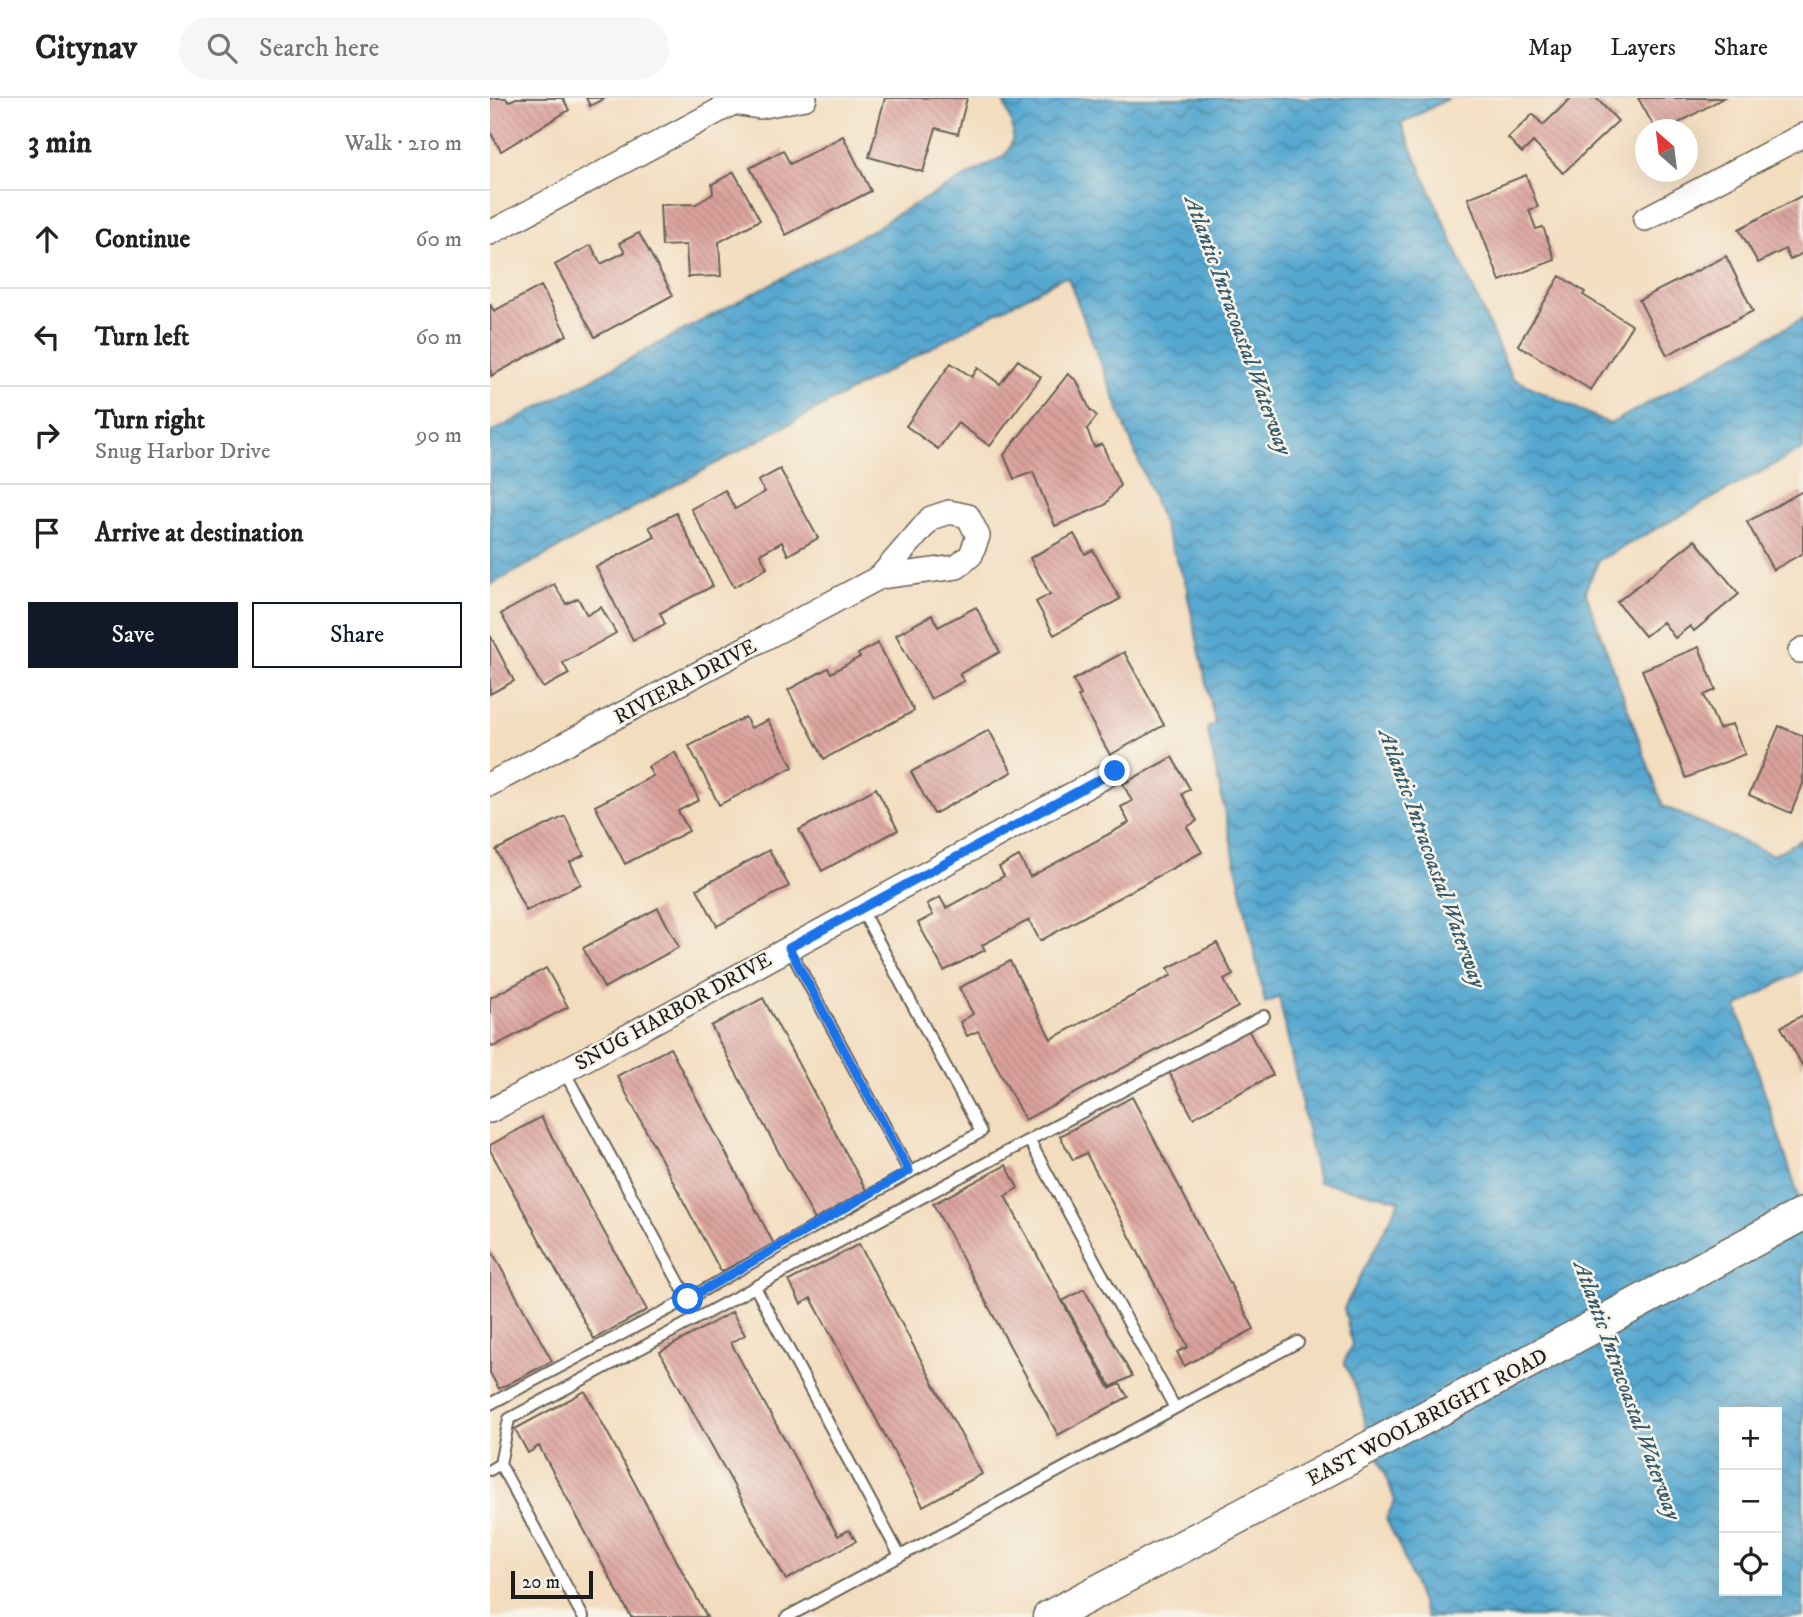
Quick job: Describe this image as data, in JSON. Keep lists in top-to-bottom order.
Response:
{
  "streets": {
    "main road": ["EAST WOOLBRIGHT ROAD"],
    "street": ["RIVIERA DRIVE", "SNUG HARBOR DRIVE"]
  },
  "water": ["Atlantic Intracoastal Waterway"],
  "scale_bar": "20 m",
  "north": "top left",
  "page": {
    "header": "Citynav",
    "search": "Search here",
    "nav": ["Map", "Layers", "Share"],
    "heading": ["3 min", "Walk · 210 m"],
    "list": [
      ["Continue", "60 m"],
      ["Turn left", "60 m"],
      ["Turn right", "Snug Harbor Drive", "90 m"],
      "Arrive at destination"
    ],
    "buttons": ["Save", "Share"],
    "map_buttons": ["+", "−"],
    "scale": "20 m"
  }
}
